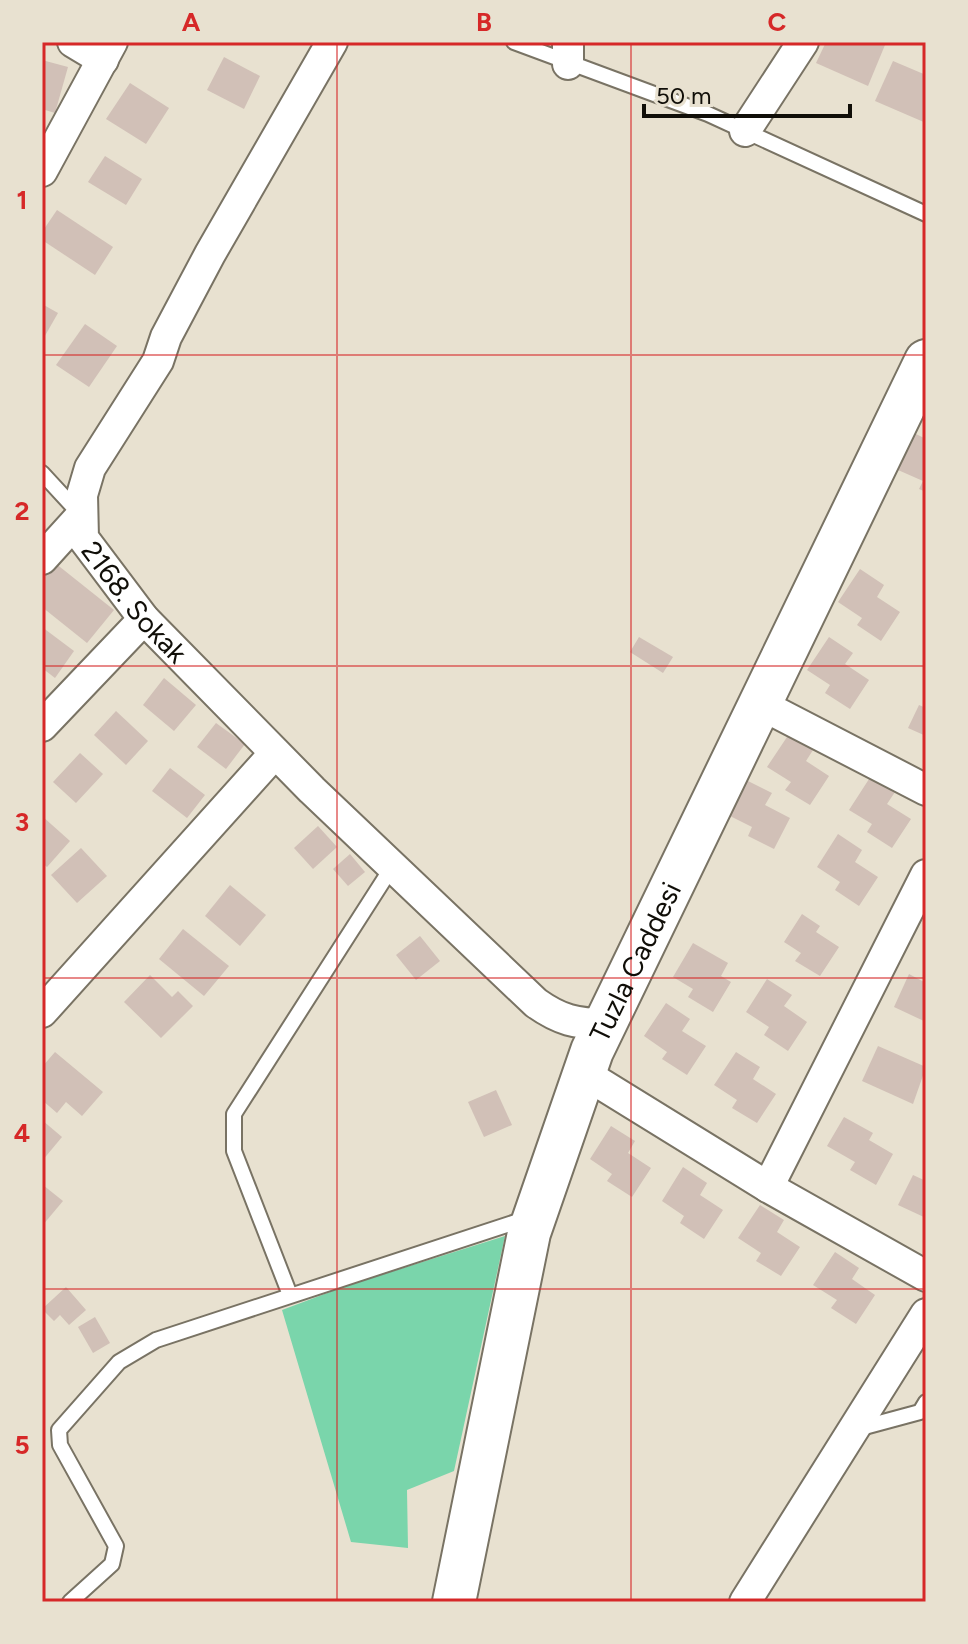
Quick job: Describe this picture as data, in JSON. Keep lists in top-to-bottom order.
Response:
{
  "streets": {
    "main road": ["Tuzla Caddesi"],
    "street": ["2168. Sokak"]
  },
  "crossings": [
    ["2168. Sokak", "Tuzla Caddesi"]
  ],
  "scale_bar": "50 m",
  "grid": {
    "columns": ["A", "B", "C"],
    "rows": [
      "1",
      "2",
      "3",
      "4",
      "5"
    ]
  }
}
